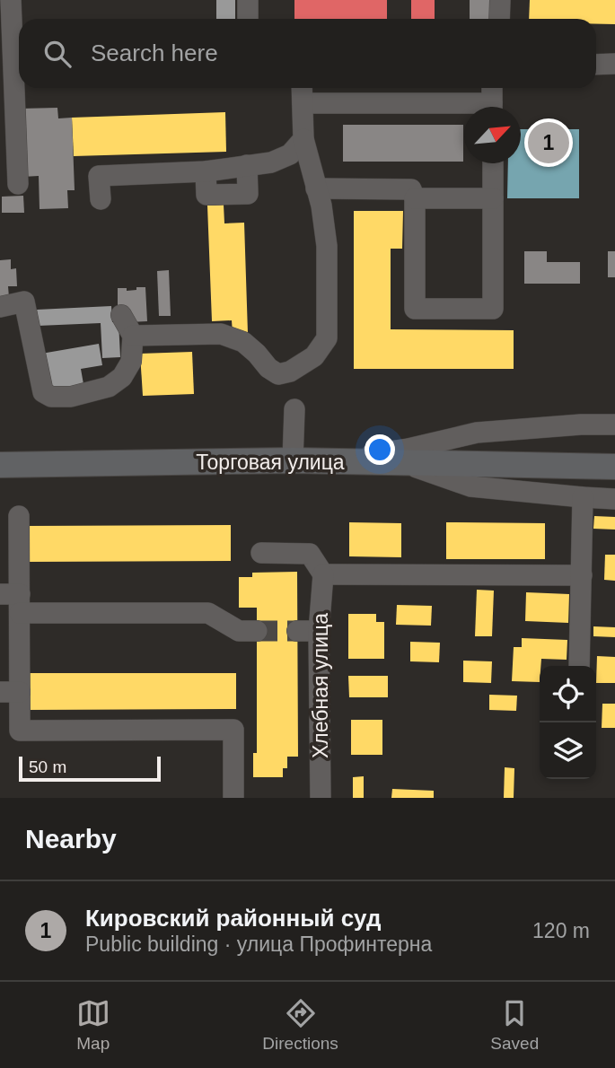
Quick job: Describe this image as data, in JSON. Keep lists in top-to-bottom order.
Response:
{
  "streets": {
    "main road": ["Торговая улица"],
    "street": ["Хлебная улица"]
  },
  "scale_bar": "50 m",
  "north": "top right",
  "page": {
    "search": "Search here",
    "pins": "1",
    "scale": "50 m",
    "heading": "Nearby",
    "list": [
      {
        "mark": "1",
        "name": "Кировский районный суд",
        "note": "Public building · улица Профинтерна",
        "value": "120 m"
      }
    ],
    "nav": ["Map", "Directions", "Saved"]
  }
}
